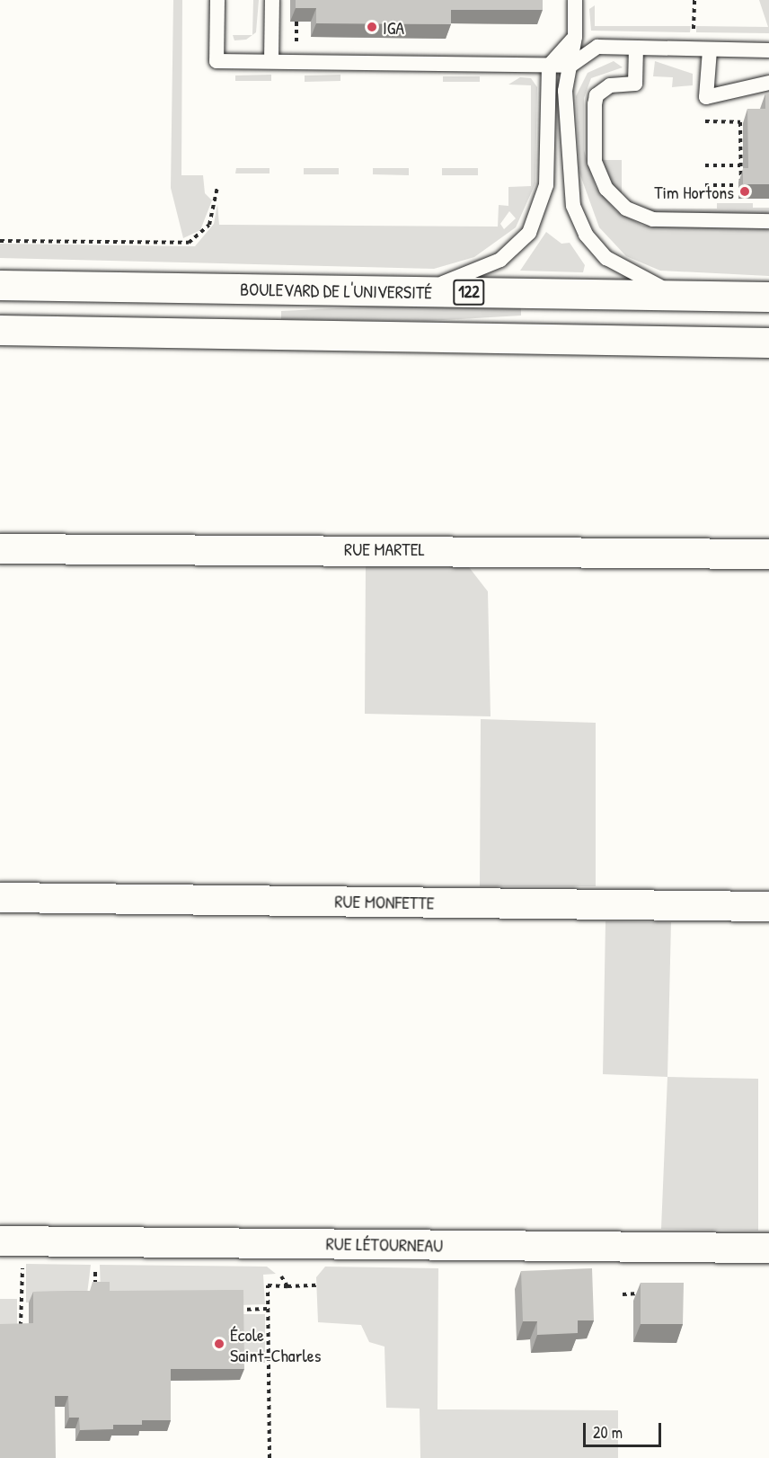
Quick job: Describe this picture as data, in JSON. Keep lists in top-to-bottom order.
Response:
{
  "streets": {
    "street": [
      "BOULEVARD DE L'UNIVERSITÉ",
      "122",
      "RUE MARTEL",
      "RUE MONFETTE",
      "RUE LÉTOURNEAU"
    ]
  },
  "places": ["IGA", "Tim Hortons", "École Saint-Charles"],
  "scale_bar": "20 m"
}
